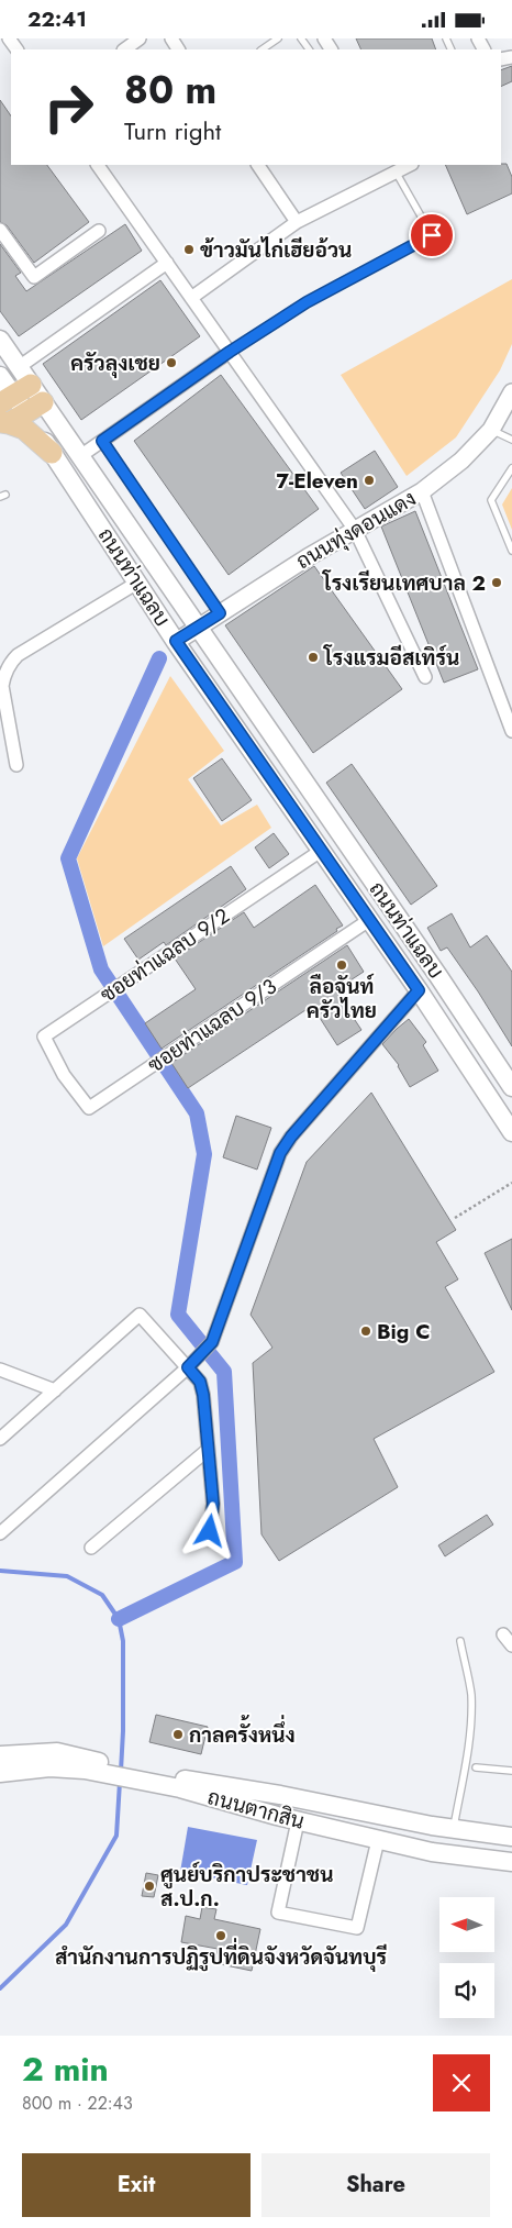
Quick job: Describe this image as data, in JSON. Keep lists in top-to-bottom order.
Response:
{
  "streets": {
    "main road": ["ถนนท่าแฉลบ", "ถนนตากสิน"],
    "street": ["ถนนทุ่งดอนแดง", "ซอยท่าแฉลบ 9/2", "ซอยท่าแฉลบ 9/3"]
  },
  "crossings": [
    ["ถนนทุ่งดอนแดง", "ถนนท่าแฉลบ"],
    ["ถนนท่าแฉลบ", "ซอยท่าแฉลบ 9/2"],
    ["ถนนท่าแฉลบ", "ซอยท่าแฉลบ 9/3"],
    ["ซอยท่าแฉลบ 9/2", "ซอยท่าแฉลบ 9/3"]
  ],
  "places": [
    "ข้าวมันไก่เฮียอ้วน",
    "ครัวลุงเชย",
    "7-Eleven",
    "โรงเรียนเทศบาล 2",
    "โรงแรมอีสเทิร์น",
    "ลือจันท์ ครัวไทย",
    "Big C",
    "กาลครั้งหนึ่ง",
    "ศูนย์บริกาประชาชน ส.ป.ก.",
    "สำนักงานการปฏิรูปที่ดินจังหวัดจันทบุรี"
  ],
  "north": "left",
  "page": {
    "status": "22:41",
    "turn": ["80 m", "Turn right"],
    "heading": ["2 min", "800 m · 22:43"],
    "buttons": ["Exit", "Share"]
  }
}
